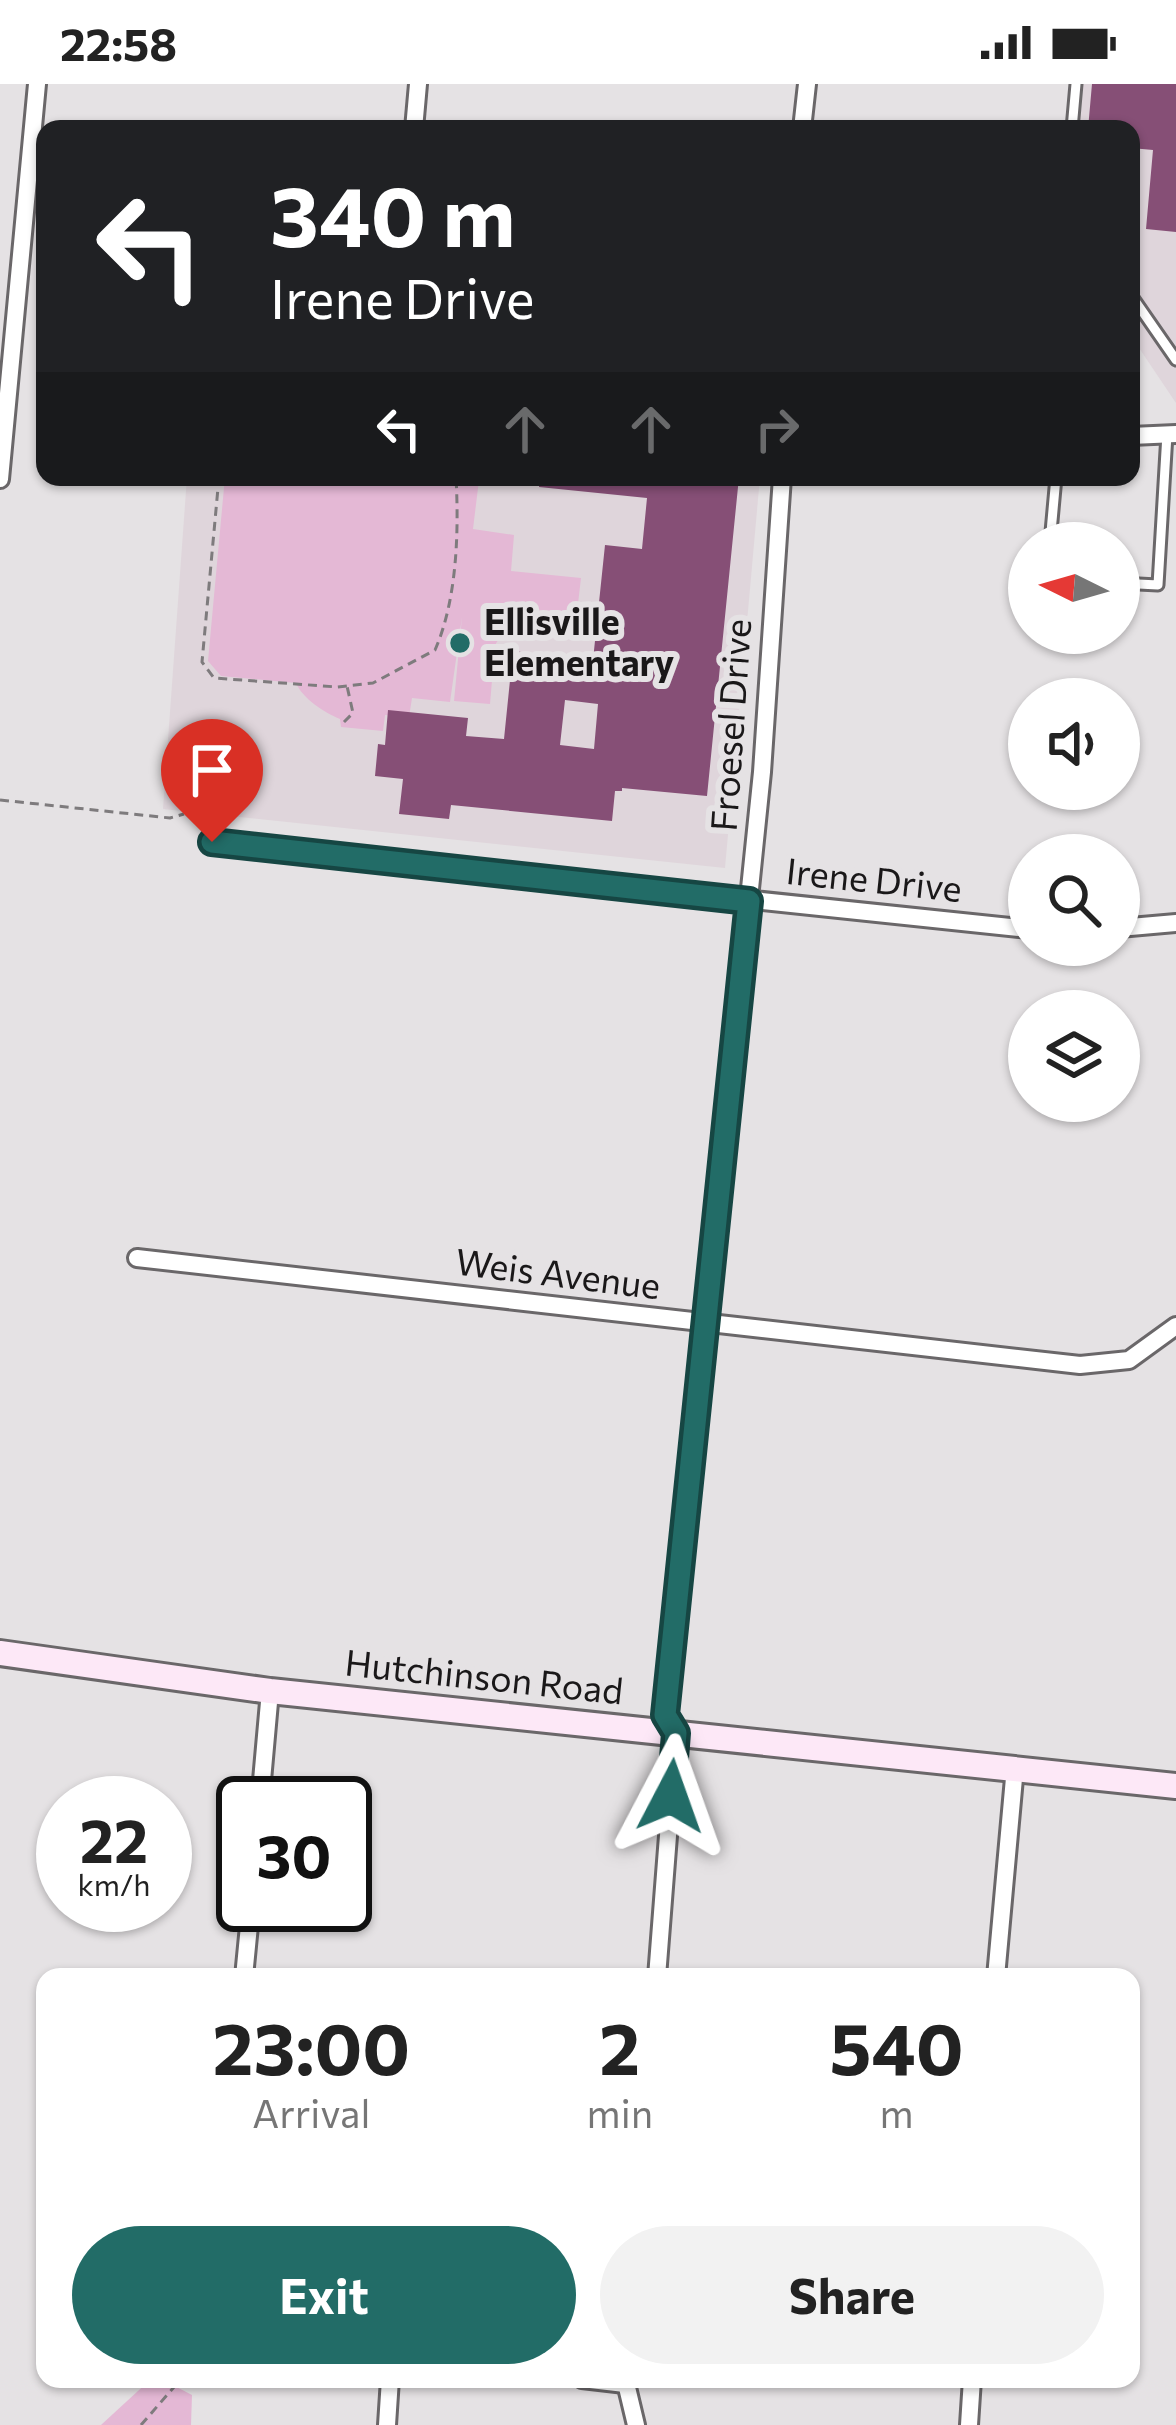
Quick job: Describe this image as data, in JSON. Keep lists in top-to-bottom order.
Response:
{
  "streets": {
    "street": [
      "Froesel Drive",
      "Irene Drive",
      "Weis Avenue",
      "Hutchinson Road"
    ]
  },
  "crossings": [
    ["Froesel Drive", "Irene Drive"],
    ["Froesel Drive", "Weis Avenue"],
    ["Froesel Drive", "Hutchinson Road"]
  ],
  "places": ["Ellisville Elementary"],
  "north": "left",
  "page": {
    "status": "22:58",
    "turn": ["340 m", "Irene Drive"],
    "speed": "22 km/h",
    "limit": "30",
    "eta": [
      "23:00",
      "Arrival",
      "2",
      "min",
      "540",
      "m"
    ],
    "buttons": ["Exit", "Share"]
  }
}
